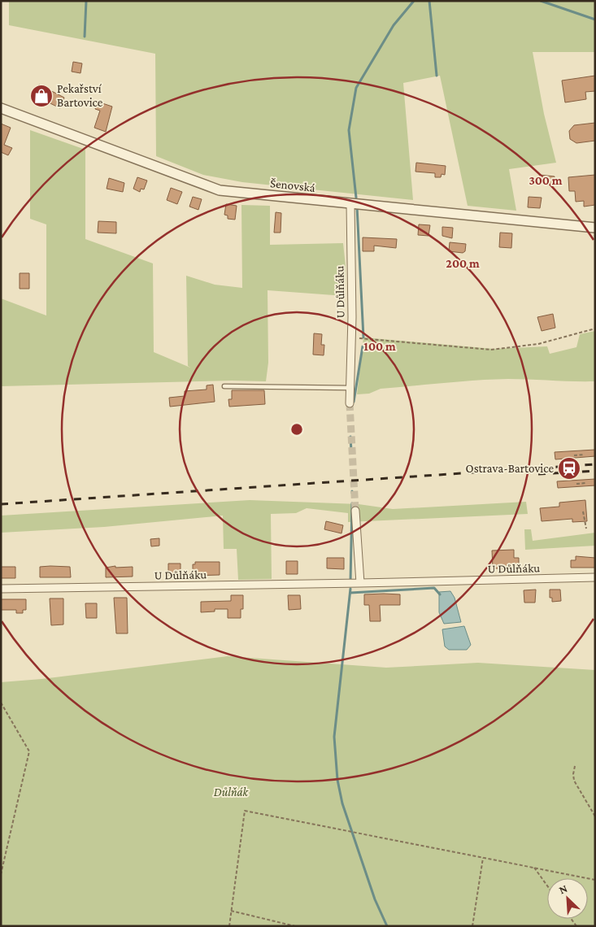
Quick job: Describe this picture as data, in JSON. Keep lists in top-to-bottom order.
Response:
{
  "streets": {
    "street": ["Šenovská", "U Důlňáku"]
  },
  "crossings": [
    ["Šenovská", "U Důlňáku"]
  ],
  "parks": ["Důlňák"],
  "places": {
    "shop": ["Pekařství Bartovice"],
    "station": ["Ostrava-Bartovice"]
  },
  "north": "top left",
  "rings": ["300 m", "200 m", "100 m"]
}
